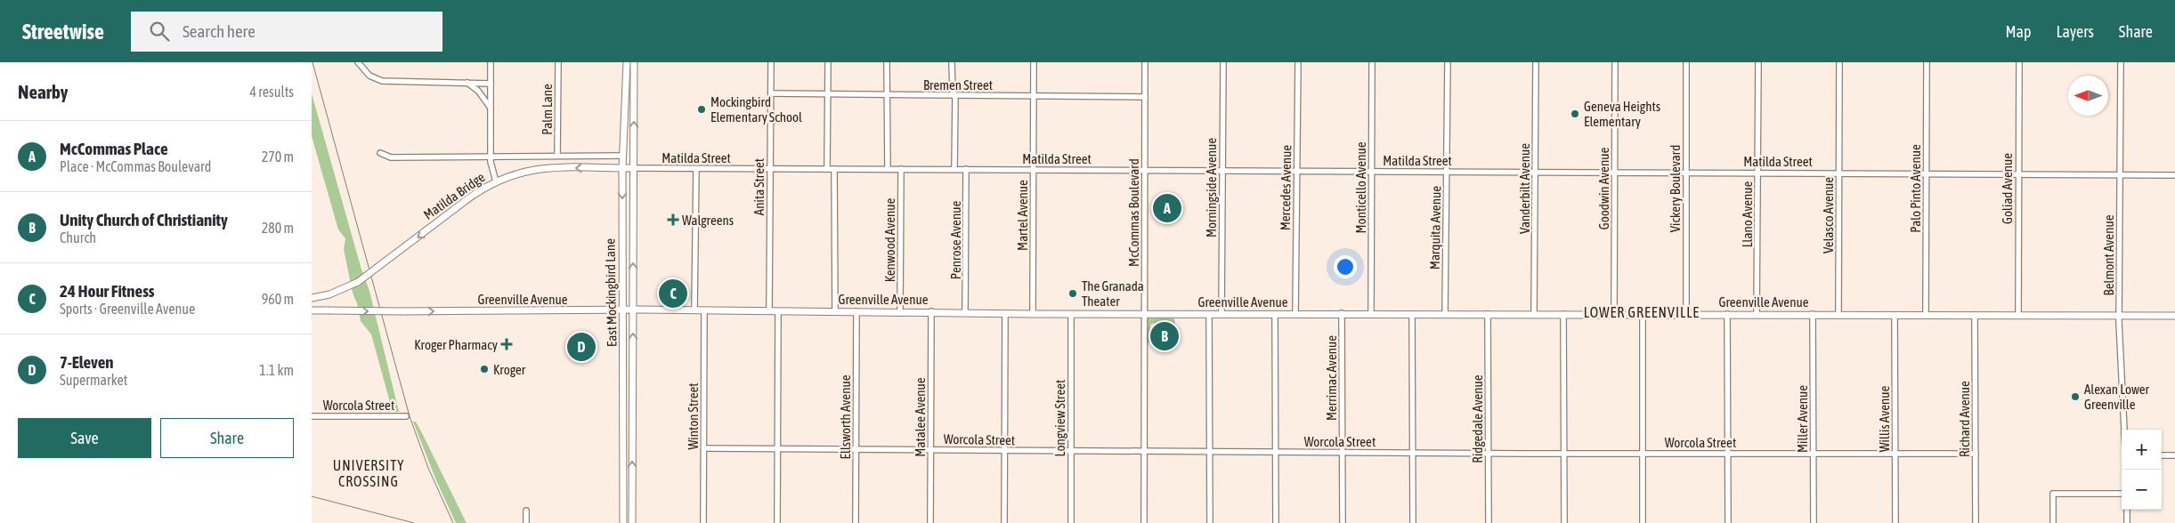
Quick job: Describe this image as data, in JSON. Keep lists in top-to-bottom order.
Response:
{
  "streets": {
    "main road": ["Matilda Bridge", "East Mockingbird Lane", "Greenville Avenue"],
    "street": [
      "Bremen Street",
      "Palm Lane",
      "Matilda Street",
      "Anita Street",
      "Morningside Avenue",
      "Mercedes Avenue",
      "Monticello Avenue",
      "Vanderbilt Avenue",
      "Goodwin Avenue",
      "Vickery Boulevard",
      "Palo Pinto Avenue",
      "Goliad Avenue",
      "McCommas Boulevard",
      "Llano Avenue",
      "Martel Avenue",
      "Velasco Avenue",
      "Marquita Avenue",
      "Kenwood Avenue",
      "Penrose Avenue",
      "Belmont Avenue",
      "Merrimac Avenue",
      "Worcola Street",
      "Winton Street",
      "Ellsworth Avenue",
      "Matalee Avenue",
      "Longview Street",
      "Ridgedale Avenue",
      "Miller Avenue",
      "Willis Avenue",
      "Richard Avenue"
    ]
  },
  "crossings": [
    ["Bremen Street", "Anita Street"],
    ["Bremen Street", "McCommas Boulevard"],
    ["Bremen Street", "Martel Avenue"],
    ["Matilda Street", "Anita Street"],
    ["Matilda Street", "Morningside Avenue"],
    ["Matilda Street", "Mercedes Avenue"],
    ["Matilda Street", "Monticello Avenue"],
    ["Matilda Street", "Vanderbilt Avenue"],
    ["Matilda Street", "Goodwin Avenue"],
    ["Matilda Street", "Vickery Boulevard"],
    ["Matilda Street", "Palo Pinto Avenue"],
    ["Matilda Street", "Goliad Avenue"],
    ["Matilda Street", "Matilda Bridge"],
    ["Matilda Street", "McCommas Boulevard"],
    ["Matilda Street", "Llano Avenue"],
    ["Matilda Street", "Martel Avenue"],
    ["Matilda Street", "Velasco Avenue"],
    ["Matilda Street", "Marquita Avenue"],
    ["Matilda Street", "Kenwood Avenue"],
    ["Matilda Street", "Penrose Avenue"],
    ["Matilda Street", "Belmont Avenue"],
    ["Matilda Street", "East Mockingbird Lane"],
    ["Anita Street", "Greenville Avenue"],
    ["Morningside Avenue", "Greenville Avenue"],
    ["Mercedes Avenue", "Greenville Avenue"],
    ["Monticello Avenue", "Greenville Avenue"],
    ["Vanderbilt Avenue", "Greenville Avenue"],
    ["Goodwin Avenue", "Greenville Avenue"],
    ["Vickery Boulevard", "Greenville Avenue"],
    ["Palo Pinto Avenue", "Greenville Avenue"],
    ["Goliad Avenue", "Greenville Avenue"],
    ["Matilda Bridge", "East Mockingbird Lane"],
    ["McCommas Boulevard", "Greenville Avenue"],
    ["McCommas Boulevard", "Worcola Street"],
    ["Llano Avenue", "Greenville Avenue"],
    ["Martel Avenue", "Greenville Avenue"],
    ["Velasco Avenue", "Greenville Avenue"],
    ["Marquita Avenue", "Greenville Avenue"],
    ["Kenwood Avenue", "Greenville Avenue"],
    ["Penrose Avenue", "Greenville Avenue"],
    ["Belmont Avenue", "Greenville Avenue"],
    ["East Mockingbird Lane", "Greenville Avenue"],
    ["Greenville Avenue", "Merrimac Avenue"],
    ["Greenville Avenue", "Winton Street"],
    ["Greenville Avenue", "Ellsworth Avenue"],
    ["Greenville Avenue", "Matalee Avenue"],
    ["Greenville Avenue", "Longview Street"],
    ["Greenville Avenue", "Ridgedale Avenue"],
    ["Greenville Avenue", "Miller Avenue"],
    ["Greenville Avenue", "Willis Avenue"],
    ["Greenville Avenue", "Richard Avenue"],
    ["Merrimac Avenue", "Worcola Street"],
    ["Worcola Street", "Winton Street"],
    ["Worcola Street", "Ellsworth Avenue"],
    ["Worcola Street", "Matalee Avenue"],
    ["Worcola Street", "Longview Street"],
    ["Worcola Street", "Ridgedale Avenue"],
    ["Worcola Street", "Miller Avenue"],
    ["Worcola Street", "Willis Avenue"],
    ["Worcola Street", "Richard Avenue"]
  ],
  "one_way": ["Matilda Bridge"],
  "districts": ["LOWER GREENVILLE", "UNIVERSITY CROSSING"],
  "places": {
    "other": [
      "Mockingbird Elementary School",
      "Geneva Heights Elementary",
      "The Granada Theater",
      "Kroger",
      "Alexan Lower Greenville"
    ],
    "health": ["Walgreens", "Kroger Pharmacy"]
  },
  "north": "left",
  "page": {
    "header": "Streetwise",
    "search": "Search here",
    "nav": ["Map", "Layers", "Share"],
    "heading": ["Nearby", "4 results"],
    "list": [
      {
        "mark": "A",
        "name": "McCommas Place",
        "note": "Place · McCommas Boulevard",
        "value": "270 m"
      },
      {
        "mark": "B",
        "name": "Unity Church of Christianity",
        "note": "Church",
        "value": "280 m"
      },
      {
        "mark": "C",
        "name": "24 Hour Fitness",
        "note": "Sports · Greenville Avenue",
        "value": "960 m"
      },
      {
        "mark": "D",
        "name": "7-Eleven",
        "note": "Supermarket",
        "value": "1.1 km"
      }
    ],
    "pins": [
      "A",
      "C",
      "B",
      "D"
    ],
    "buttons": ["Save", "Share"],
    "map_buttons": ["+", "−"]
  }
}
